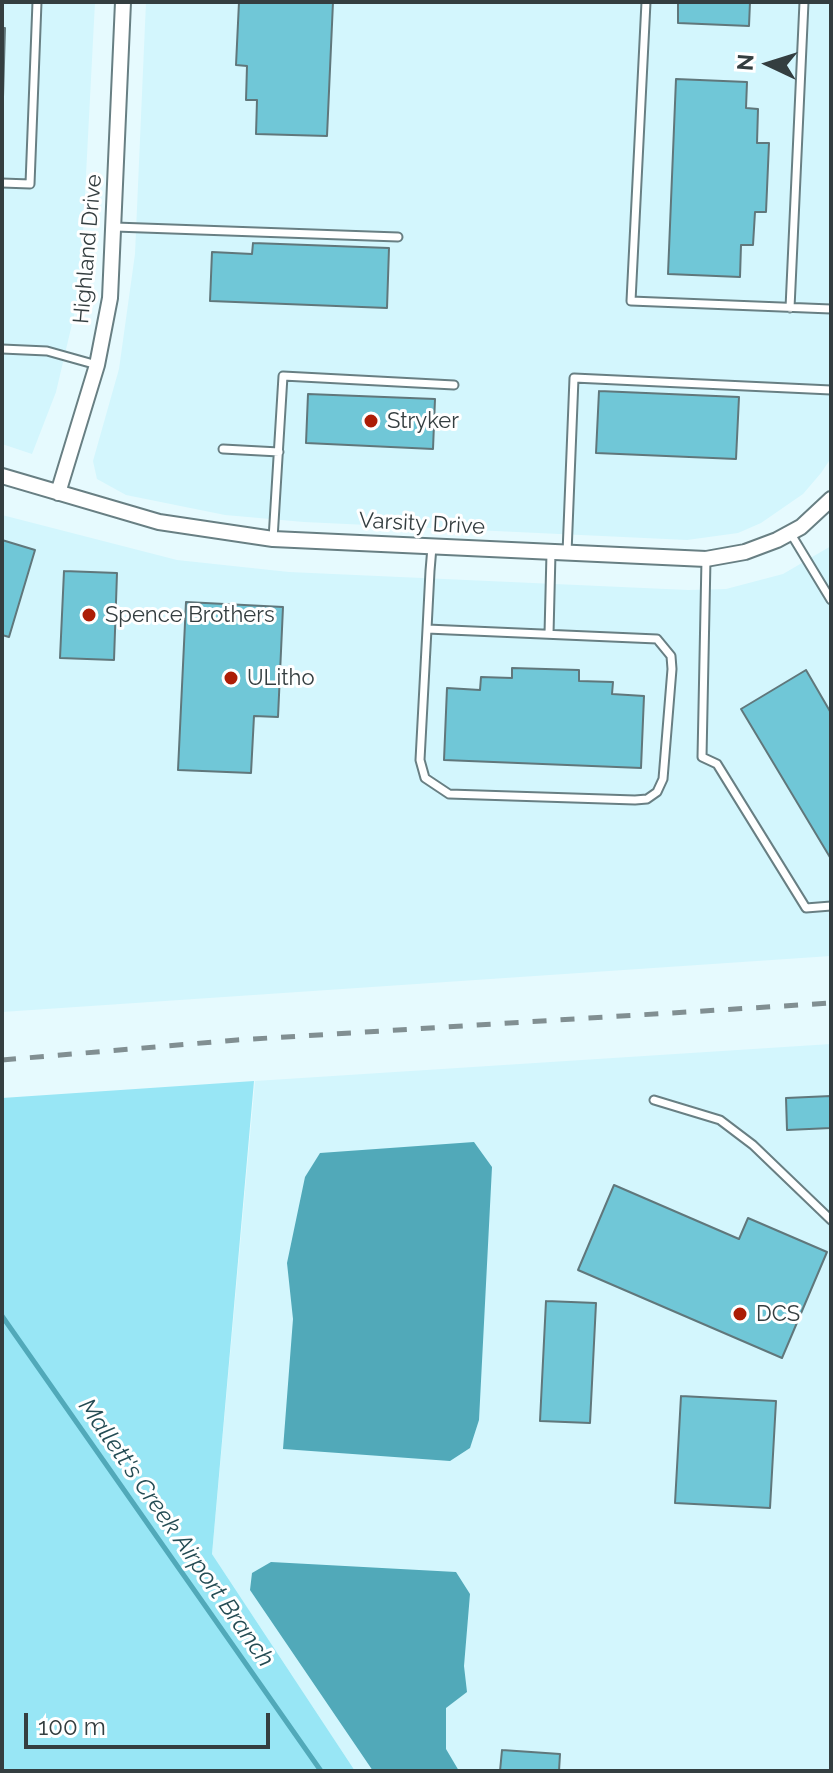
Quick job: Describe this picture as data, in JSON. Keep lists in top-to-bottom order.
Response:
{
  "streets": {
    "street": ["Highland Drive", "Varsity Drive"]
  },
  "crossings": [
    ["Highland Drive", "Varsity Drive"]
  ],
  "water": ["Mallett's Creek Airport Branch"],
  "places": [
    "Stryker",
    "Spence Brothers",
    "ULitho",
    "DCS"
  ],
  "scale_bar": "100 m",
  "north": "left"
}
